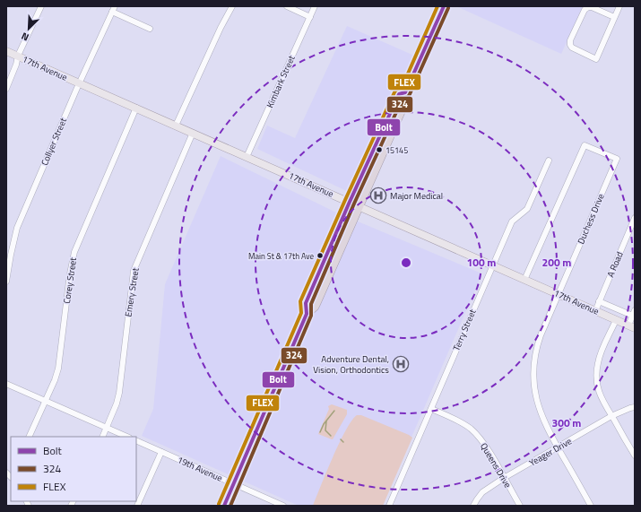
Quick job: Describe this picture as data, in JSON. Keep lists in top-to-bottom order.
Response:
{
  "streets": {
    "main road": ["17th Avenue"],
    "street": [
      "Kimbark Street",
      "Collyer Street",
      "Duchess Drive",
      "A Road",
      "Corey Street",
      "Emery Street",
      "Terry Street",
      "Yeager Drive",
      "Queens Drive",
      "19th Avenue"
    ]
  },
  "crossings": [
    ["17th Avenue", "Kimbark Street"],
    ["17th Avenue", "Collyer Street"],
    ["17th Avenue", "Duchess Drive"],
    ["17th Avenue", "A Road"],
    ["17th Avenue", "Corey Street"],
    ["17th Avenue", "Emery Street"],
    ["17th Avenue", "Terry Street"],
    ["Duchess Drive", "Yeager Drive"],
    ["Terry Street", "Queens Drive"],
    ["Yeager Drive", "Queens Drive"]
  ],
  "places": {
    "other": ["15145", "Main St & 17th Ave"],
    "hospital": ["Major Medical", "Adventure Dental, Vision, Orthodontics"]
  },
  "lines": ["transit line Bolt", "transit line FLEX", "transit line 324"],
  "legend": ["Bolt", "324", "FLEX"],
  "north": "bottom left",
  "rings": ["100 m", "200 m", "300 m"]
}
